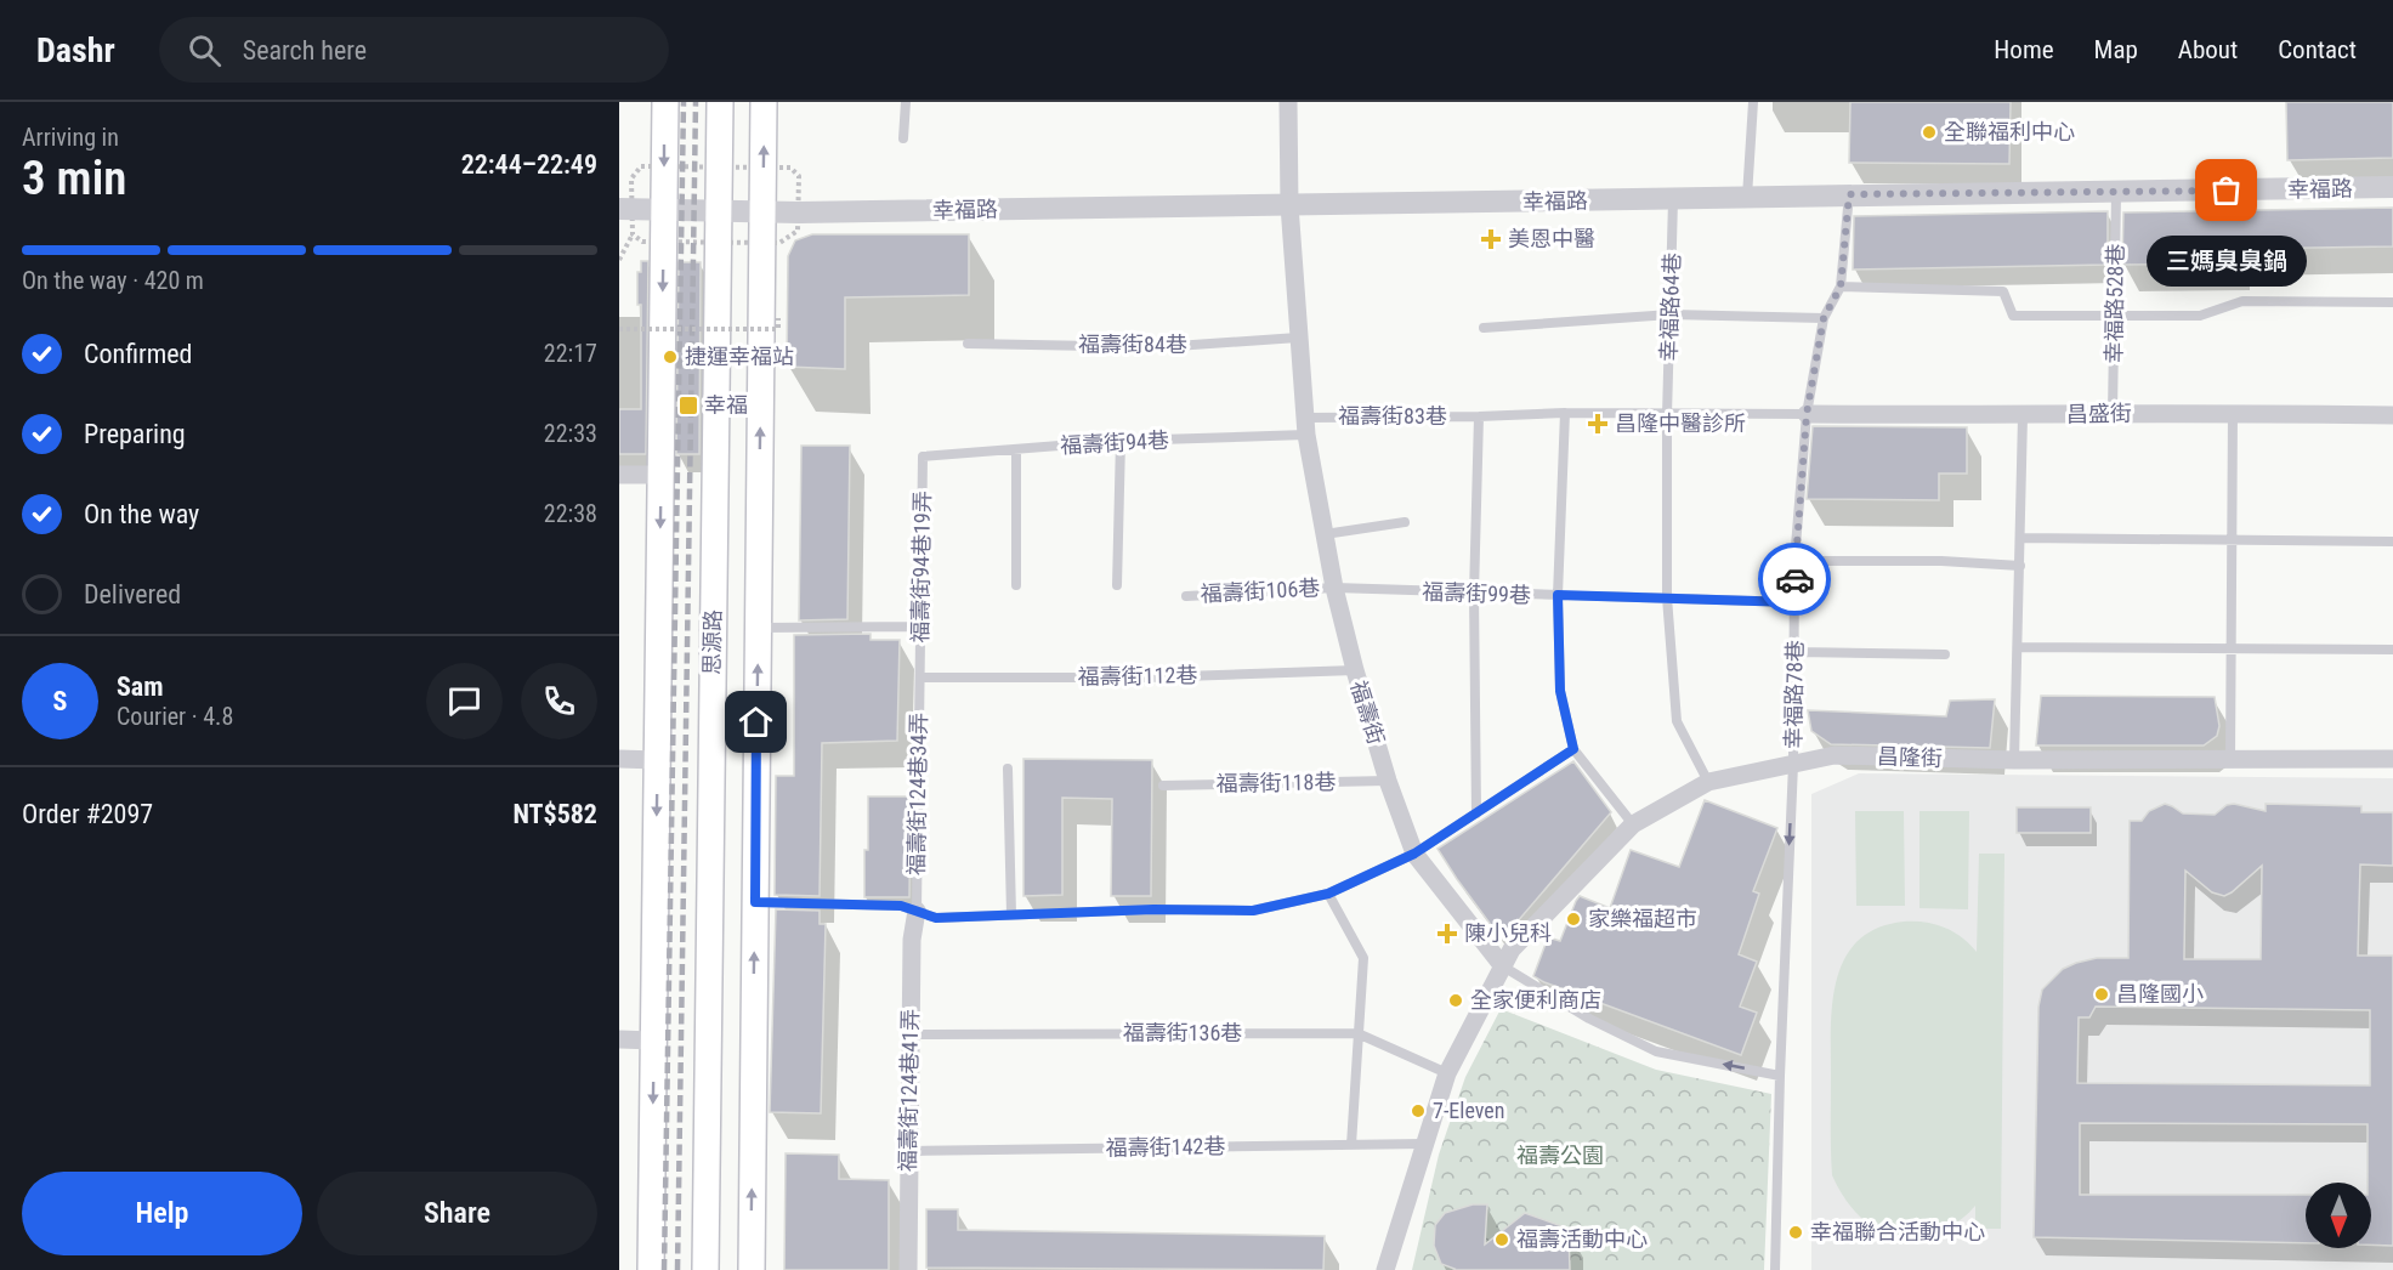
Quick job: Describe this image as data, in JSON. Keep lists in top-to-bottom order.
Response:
{
  "streets": {
    "main road": ["思源路"],
    "street": [
      "幸福路",
      "昌盛街",
      "福壽街",
      "昌隆街",
      "福壽街124巷41弄"
    ],
    "lane": [
      "幸福路528巷",
      "幸福路64巷",
      "福壽街84巷",
      "福壽街83巷",
      "福壽街94巷",
      "福壽街94巷19弄",
      "福壽街106巷",
      "福壽街99巷",
      "福壽街112巷",
      "幸福路78巷",
      "福壽街118巷",
      "福壽街124巷34弄",
      "福壽街136巷",
      "福壽街142巷"
    ]
  },
  "crossings": [
    ["幸福路", "幸福路528巷"],
    ["幸福路", "幸福路64巷"],
    ["幸福路", "思源路"],
    ["幸福路", "幸福路78巷"],
    ["幸福路", "福壽街"],
    ["幸福路528巷", "昌盛街"],
    ["幸福路64巷", "福壽街83巷"],
    ["幸福路64巷", "福壽街99巷"],
    ["幸福路64巷", "昌隆街"],
    ["福壽街84巷", "福壽街"],
    ["昌盛街", "福壽街83巷"],
    ["昌盛街", "幸福路78巷"],
    ["福壽街83巷", "福壽街94巷"],
    ["福壽街83巷", "幸福路78巷"],
    ["福壽街83巷", "福壽街"],
    ["福壽街94巷", "福壽街94巷19弄"],
    ["福壽街94巷", "福壽街"],
    ["福壽街94巷19弄", "福壽街112巷"],
    ["福壽街94巷19弄", "福壽街124巷34弄"],
    ["福壽街106巷", "福壽街99巷"],
    ["福壽街106巷", "福壽街"],
    ["福壽街99巷", "幸福路78巷"],
    ["福壽街99巷", "福壽街"],
    ["福壽街112巷", "福壽街"],
    ["福壽街112巷", "福壽街124巷34弄"],
    ["幸福路78巷", "昌隆街"],
    ["福壽街", "昌隆街"],
    ["福壽街", "福壽街118巷"],
    ["福壽街124巷34弄", "福壽街124巷41弄"],
    ["福壽街136巷", "福壽街124巷41弄"],
    ["福壽街124巷41弄", "福壽街142巷"]
  ],
  "parks": ["福壽公園"],
  "places": {
    "other": [
      "全聯福利中心",
      "三媽臭臭鍋",
      "捷運幸福站",
      "家樂福超市",
      "昌隆國小",
      "全家便利商店",
      "7-Eleven",
      "幸福聯合活動中心",
      "福壽活動中心"
    ],
    "health": ["美恩中醫", "昌隆中醫診所", "陳小兒科"],
    "transit": ["幸福"]
  },
  "north": "bottom",
  "page": {
    "header": "Dashr",
    "search": "Search here",
    "nav": [
      "Home",
      "Map",
      "About",
      "Contact"
    ],
    "heading": ["3 min", "Arriving in", "22:44–22:49"],
    "panel": [
      "Sam",
      "Courier · 4.8",
      "Order #2097",
      "NT$582"
    ],
    "bar": "On the way · 420 m",
    "bubble": "三媽臭臭鍋",
    "list": [
      ["Confirmed", "22:17"],
      ["Preparing", "22:33"],
      ["On the way", "22:38"],
      "Delivered"
    ],
    "round": "S",
    "buttons": ["Help", "Share"]
  }
}
